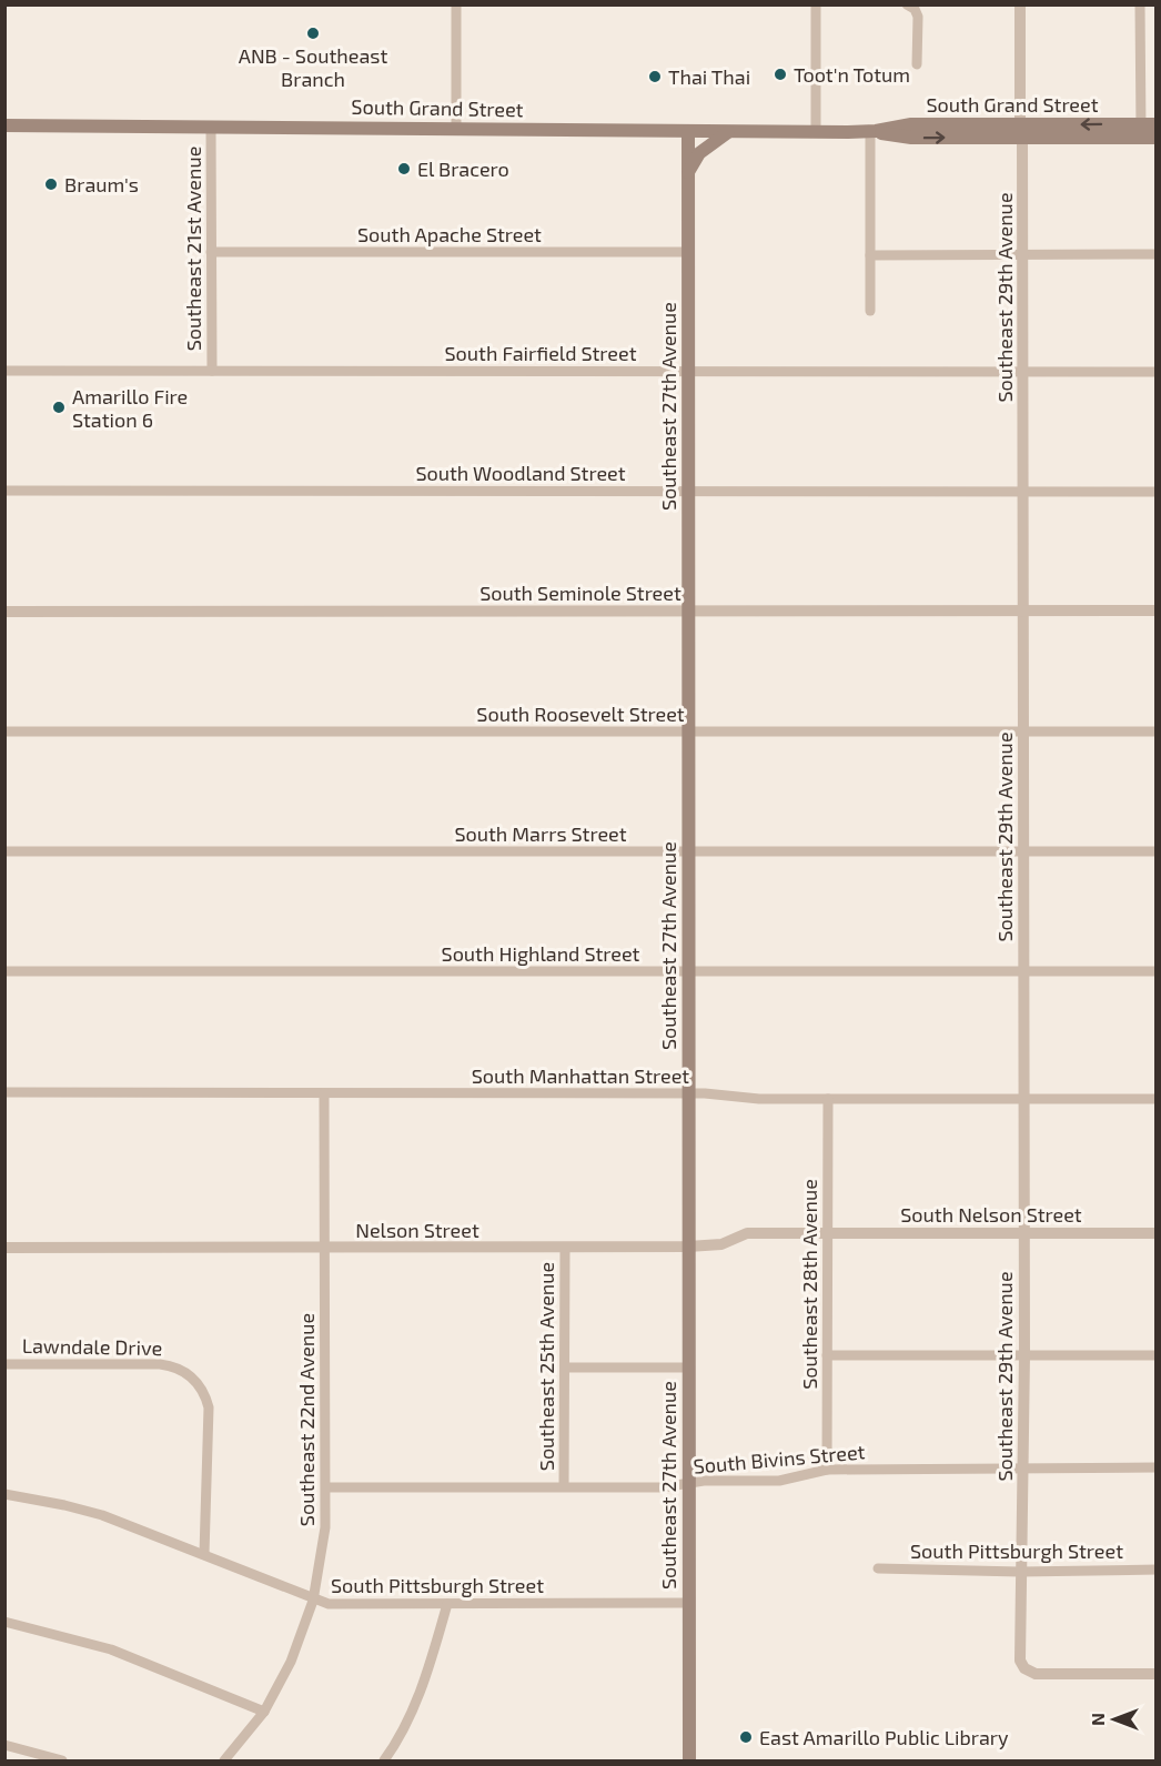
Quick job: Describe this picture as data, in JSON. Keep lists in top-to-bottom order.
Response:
{
  "streets": {
    "main road": ["South Grand Street", "Southeast 27th Avenue"],
    "street": [
      "South Apache Street",
      "Southeast 21st Avenue",
      "Southeast 29th Avenue",
      "South Fairfield Street",
      "South Woodland Street",
      "South Seminole Street",
      "South Roosevelt Street",
      "South Marrs Street",
      "South Highland Street",
      "South Manhattan Street",
      "South Nelson Street",
      "Nelson Street",
      "Southeast 28th Avenue",
      "Lawndale Drive",
      "Southeast 25th Avenue",
      "Southeast 22nd Avenue",
      "South Bivins Street",
      "South Pittsburgh Street"
    ]
  },
  "crossings": [
    ["South Grand Street", "Southeast 21st Avenue"],
    ["South Grand Street", "Southeast 29th Avenue"],
    ["South Grand Street", "Southeast 27th Avenue"],
    ["South Apache Street", "Southeast 21st Avenue"],
    ["South Apache Street", "Southeast 27th Avenue"],
    ["Southeast 21st Avenue", "South Fairfield Street"],
    ["Southeast 29th Avenue", "South Fairfield Street"],
    ["Southeast 29th Avenue", "South Woodland Street"],
    ["Southeast 29th Avenue", "South Seminole Street"],
    ["Southeast 29th Avenue", "South Roosevelt Street"],
    ["Southeast 29th Avenue", "South Marrs Street"],
    ["Southeast 29th Avenue", "South Highland Street"],
    ["Southeast 29th Avenue", "South Manhattan Street"],
    ["Southeast 29th Avenue", "South Nelson Street"],
    ["Southeast 29th Avenue", "South Bivins Street"],
    ["Southeast 29th Avenue", "South Pittsburgh Street"],
    ["South Fairfield Street", "Southeast 27th Avenue"],
    ["Southeast 27th Avenue", "South Woodland Street"],
    ["Southeast 27th Avenue", "South Seminole Street"],
    ["Southeast 27th Avenue", "South Roosevelt Street"],
    ["Southeast 27th Avenue", "South Marrs Street"],
    ["Southeast 27th Avenue", "South Highland Street"],
    ["Southeast 27th Avenue", "South Manhattan Street"],
    ["Southeast 27th Avenue", "Nelson Street"],
    ["Southeast 27th Avenue", "South Bivins Street"],
    ["Southeast 27th Avenue", "South Pittsburgh Street"],
    ["South Manhattan Street", "Southeast 28th Avenue"],
    ["South Manhattan Street", "Southeast 22nd Avenue"],
    ["South Nelson Street", "Nelson Street"],
    ["South Nelson Street", "Southeast 28th Avenue"],
    ["Nelson Street", "Southeast 28th Avenue"],
    ["Nelson Street", "Southeast 25th Avenue"],
    ["Nelson Street", "Southeast 22nd Avenue"],
    ["Southeast 28th Avenue", "South Bivins Street"],
    ["Lawndale Drive", "South Pittsburgh Street"],
    ["Southeast 25th Avenue", "South Bivins Street"],
    ["Southeast 22nd Avenue", "South Bivins Street"],
    ["Southeast 22nd Avenue", "South Pittsburgh Street"]
  ],
  "places": [
    "ANB - Southeast Branch",
    "Toot'n Totum",
    "Thai Thai",
    "El Bracero",
    "Braum's",
    "Amarillo Fire Station 6",
    "East Amarillo Public Library"
  ],
  "north": "left"
}
